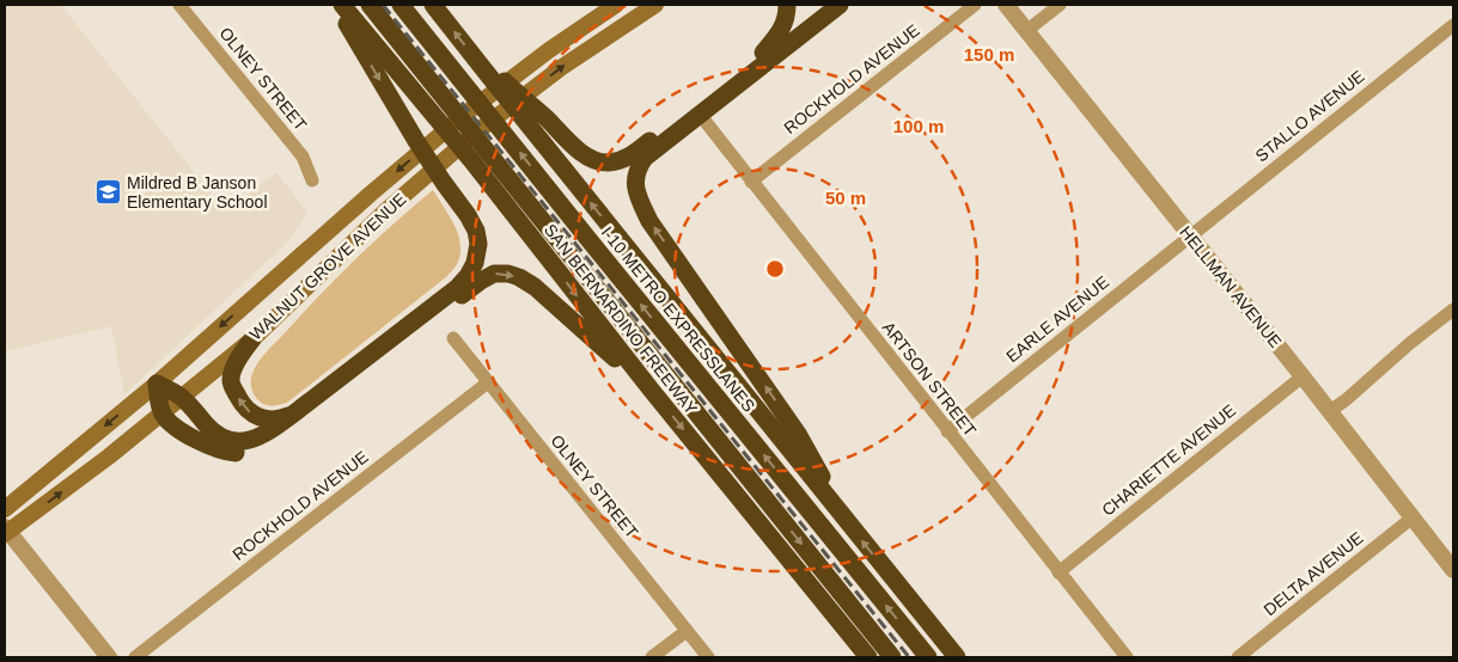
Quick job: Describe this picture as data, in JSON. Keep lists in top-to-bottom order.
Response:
{
  "streets": {
    "highway": ["SAN BERNARDINO FREEWAY", "I-10 METRO EXPRESSLANES"],
    "main road": ["WALNUT GROVE AVENUE"],
    "street": [
      "OLNEY STREET",
      "ROCKHOLD AVENUE",
      "STALLO AVENUE",
      "HELLMAN AVENUE",
      "EARLE AVENUE",
      "ARTSON STREET",
      "CHARIETTE AVENUE",
      "DELTA AVENUE"
    ]
  },
  "crossings": [
    ["OLNEY STREET", "ROCKHOLD AVENUE"],
    ["ROCKHOLD AVENUE", "ARTSON STREET"],
    ["STALLO AVENUE", "HELLMAN AVENUE"],
    ["STALLO AVENUE", "EARLE AVENUE"],
    ["HELLMAN AVENUE", "EARLE AVENUE"],
    ["HELLMAN AVENUE", "CHARIETTE AVENUE"],
    ["HELLMAN AVENUE", "DELTA AVENUE"],
    ["EARLE AVENUE", "ARTSON STREET"],
    ["ARTSON STREET", "CHARIETTE AVENUE"]
  ],
  "places": {
    "school or university": ["Mildred B Janson Elementary School"]
  },
  "rings": ["150 m", "100 m", "50 m"]
}
